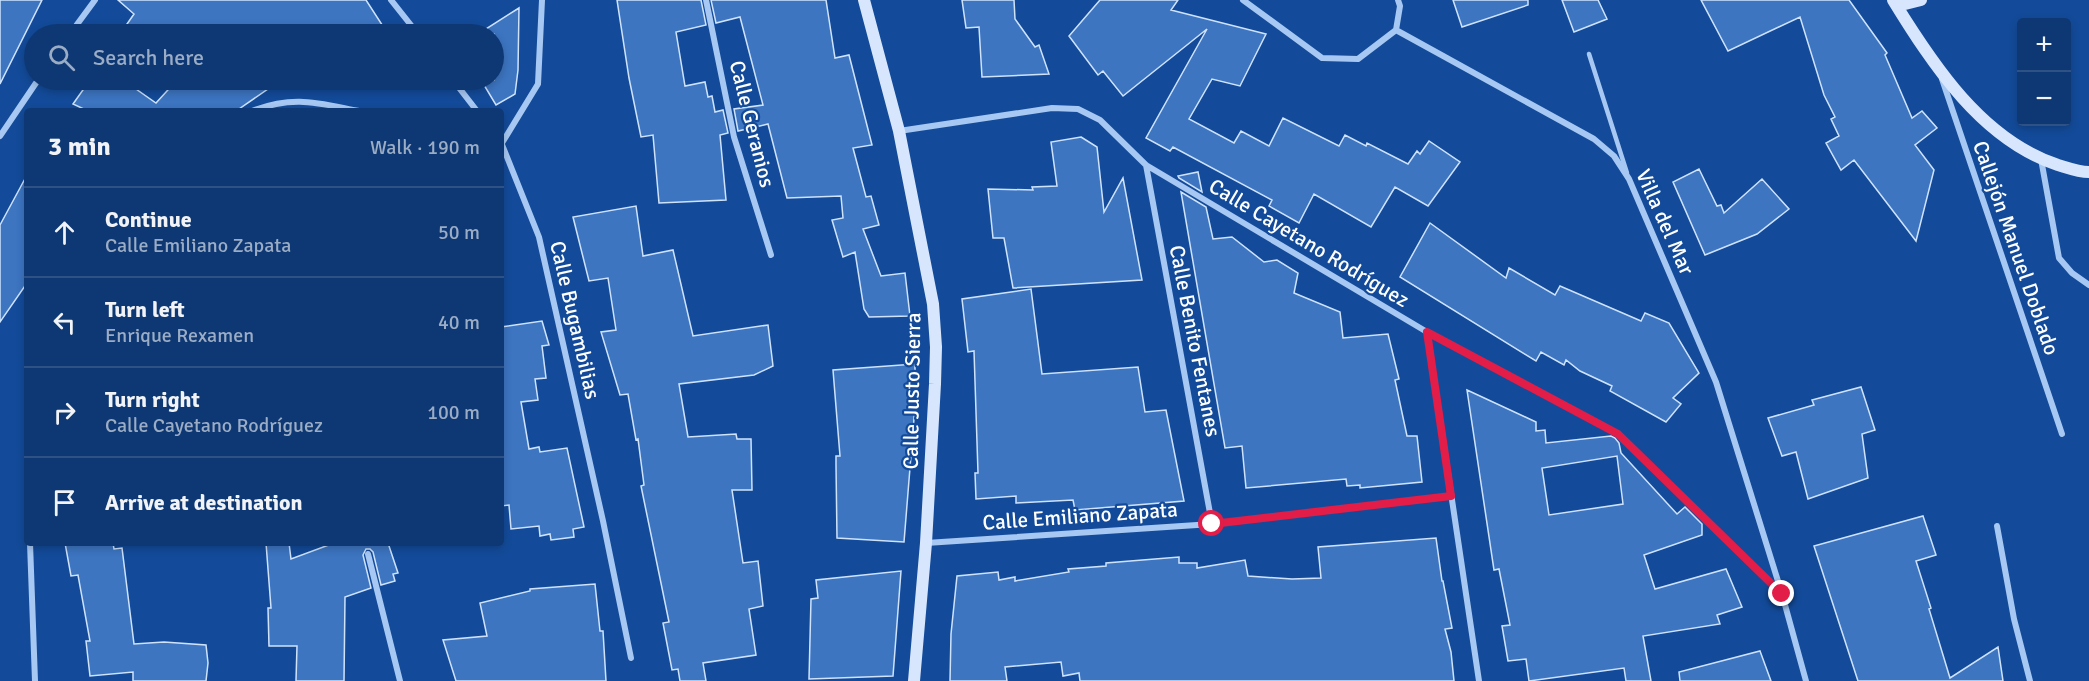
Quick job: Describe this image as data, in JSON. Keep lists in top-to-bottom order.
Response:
{
  "streets": {
    "street": [
      "Calle Geranios",
      "Villa del Mar",
      "Calle Cayetano Rodríguez",
      "Callejón Manuel Doblado",
      "Calle Bugambilias",
      "Calle Benito Fentanes",
      "Calle Justo Sierra",
      "Calle Emiliano Zapata"
    ]
  },
  "crossings": [
    ["Villa del Mar", "Calle Cayetano Rodríguez"],
    ["Calle Cayetano Rodríguez", "Calle Benito Fentanes"],
    ["Calle Cayetano Rodríguez", "Calle Justo Sierra"],
    ["Calle Benito Fentanes", "Calle Emiliano Zapata"],
    ["Calle Justo Sierra", "Calle Emiliano Zapata"]
  ],
  "page": {
    "map_buttons": ["+", "−"],
    "search": "Search here",
    "heading": ["3 min", "Walk · 190 m"],
    "list": [
      ["Continue", "Calle Emiliano Zapata", "50 m"],
      ["Turn left", "Enrique Rexamen", "40 m"],
      ["Turn right", "Calle Cayetano Rodríguez", "100 m"],
      "Arrive at destination"
    ]
  }
}
